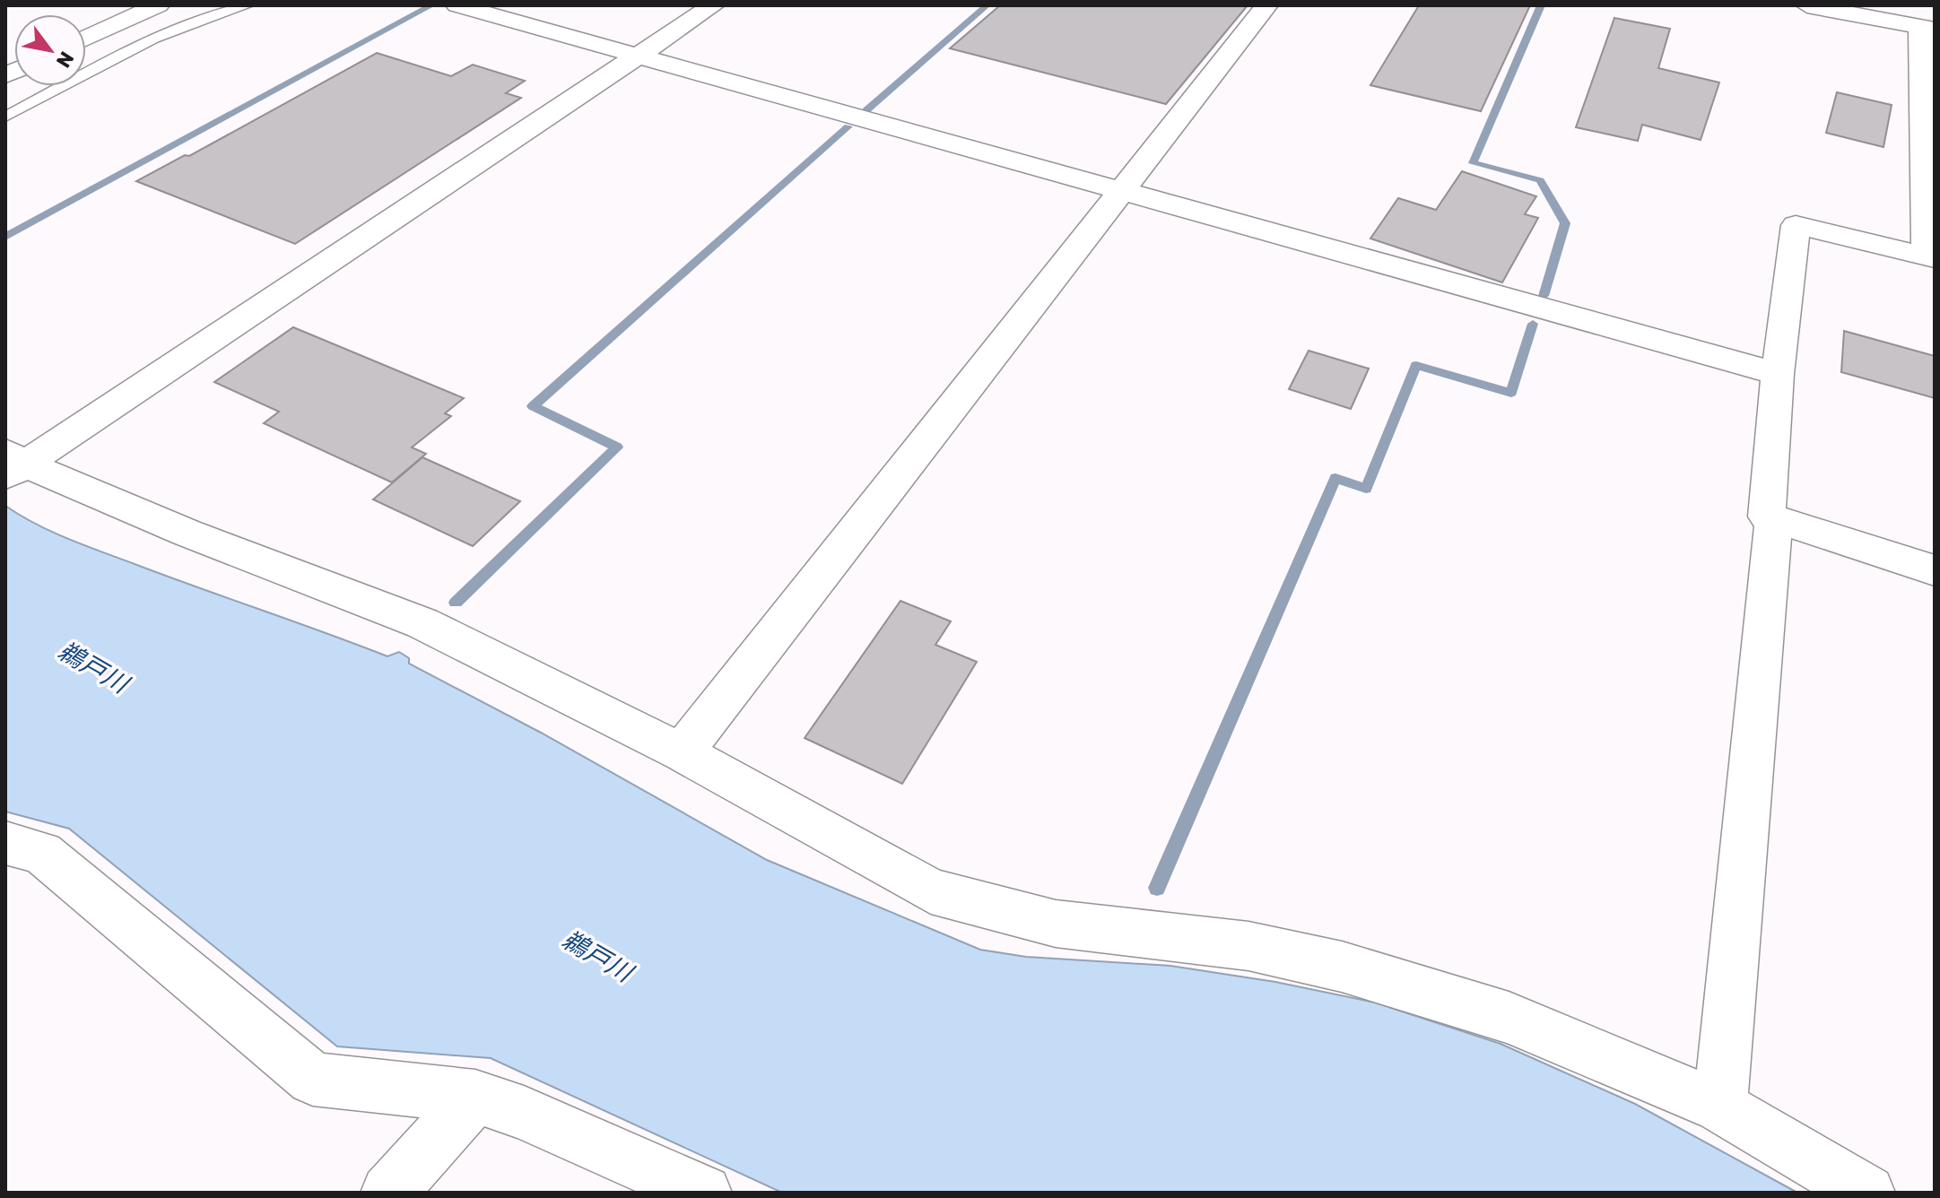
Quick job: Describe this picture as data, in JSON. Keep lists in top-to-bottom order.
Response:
{
  "water": ["鵜戸川"],
  "north": "bottom right"
}
